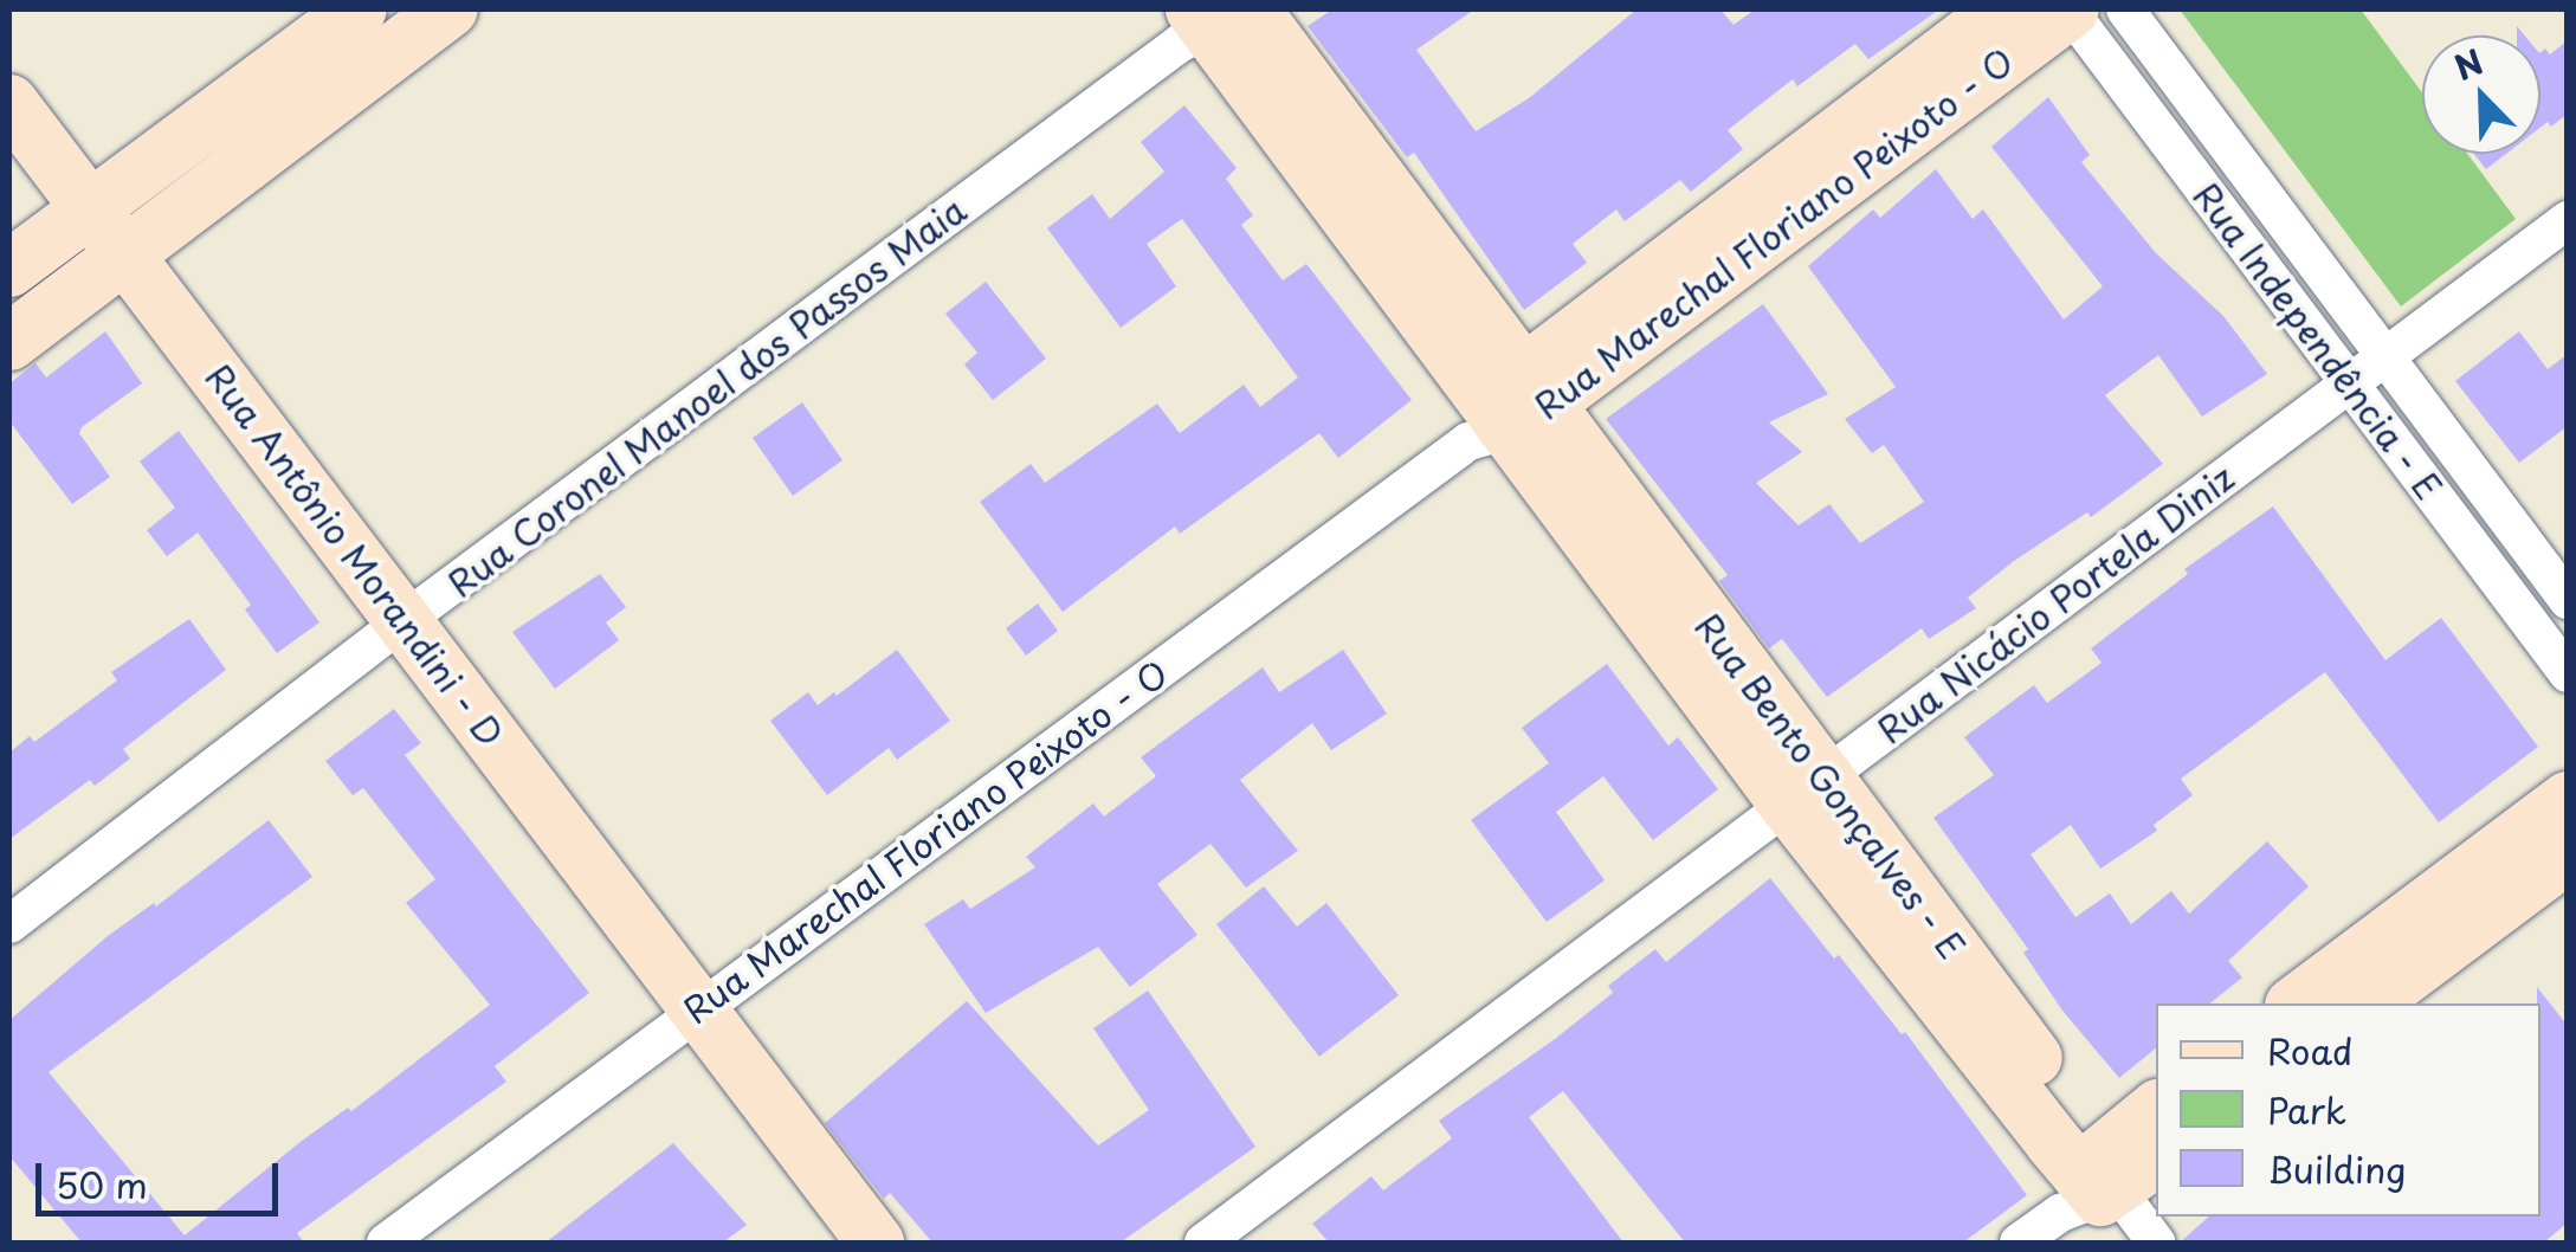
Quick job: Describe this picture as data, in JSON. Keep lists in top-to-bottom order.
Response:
{
  "streets": {
    "street": [
      "Rua Marechal Floriano Peixoto - O",
      "Rua Independência - E",
      "Rua Coronel Manoel dos Passos Maia",
      "Rua Antônio Morandini - D",
      "Rua Nicácio Portela Diniz",
      "Rua Bento Gonçalves - E"
    ]
  },
  "crossings": [
    ["Rua Marechal Floriano Peixoto - O", "Rua Independência - E"],
    ["Rua Marechal Floriano Peixoto - O", "Rua Antônio Morandini - D"],
    ["Rua Marechal Floriano Peixoto - O", "Rua Bento Gonçalves - E"],
    ["Rua Independência - E", "Rua Nicácio Portela Diniz"],
    ["Rua Coronel Manoel dos Passos Maia", "Rua Antônio Morandini - D"],
    ["Rua Coronel Manoel dos Passos Maia", "Rua Bento Gonçalves - E"],
    ["Rua Nicácio Portela Diniz", "Rua Bento Gonçalves - E"]
  ],
  "legend": ["Road", "Park", "Building"],
  "scale_bar": "50 m",
  "north": "top left"
}
